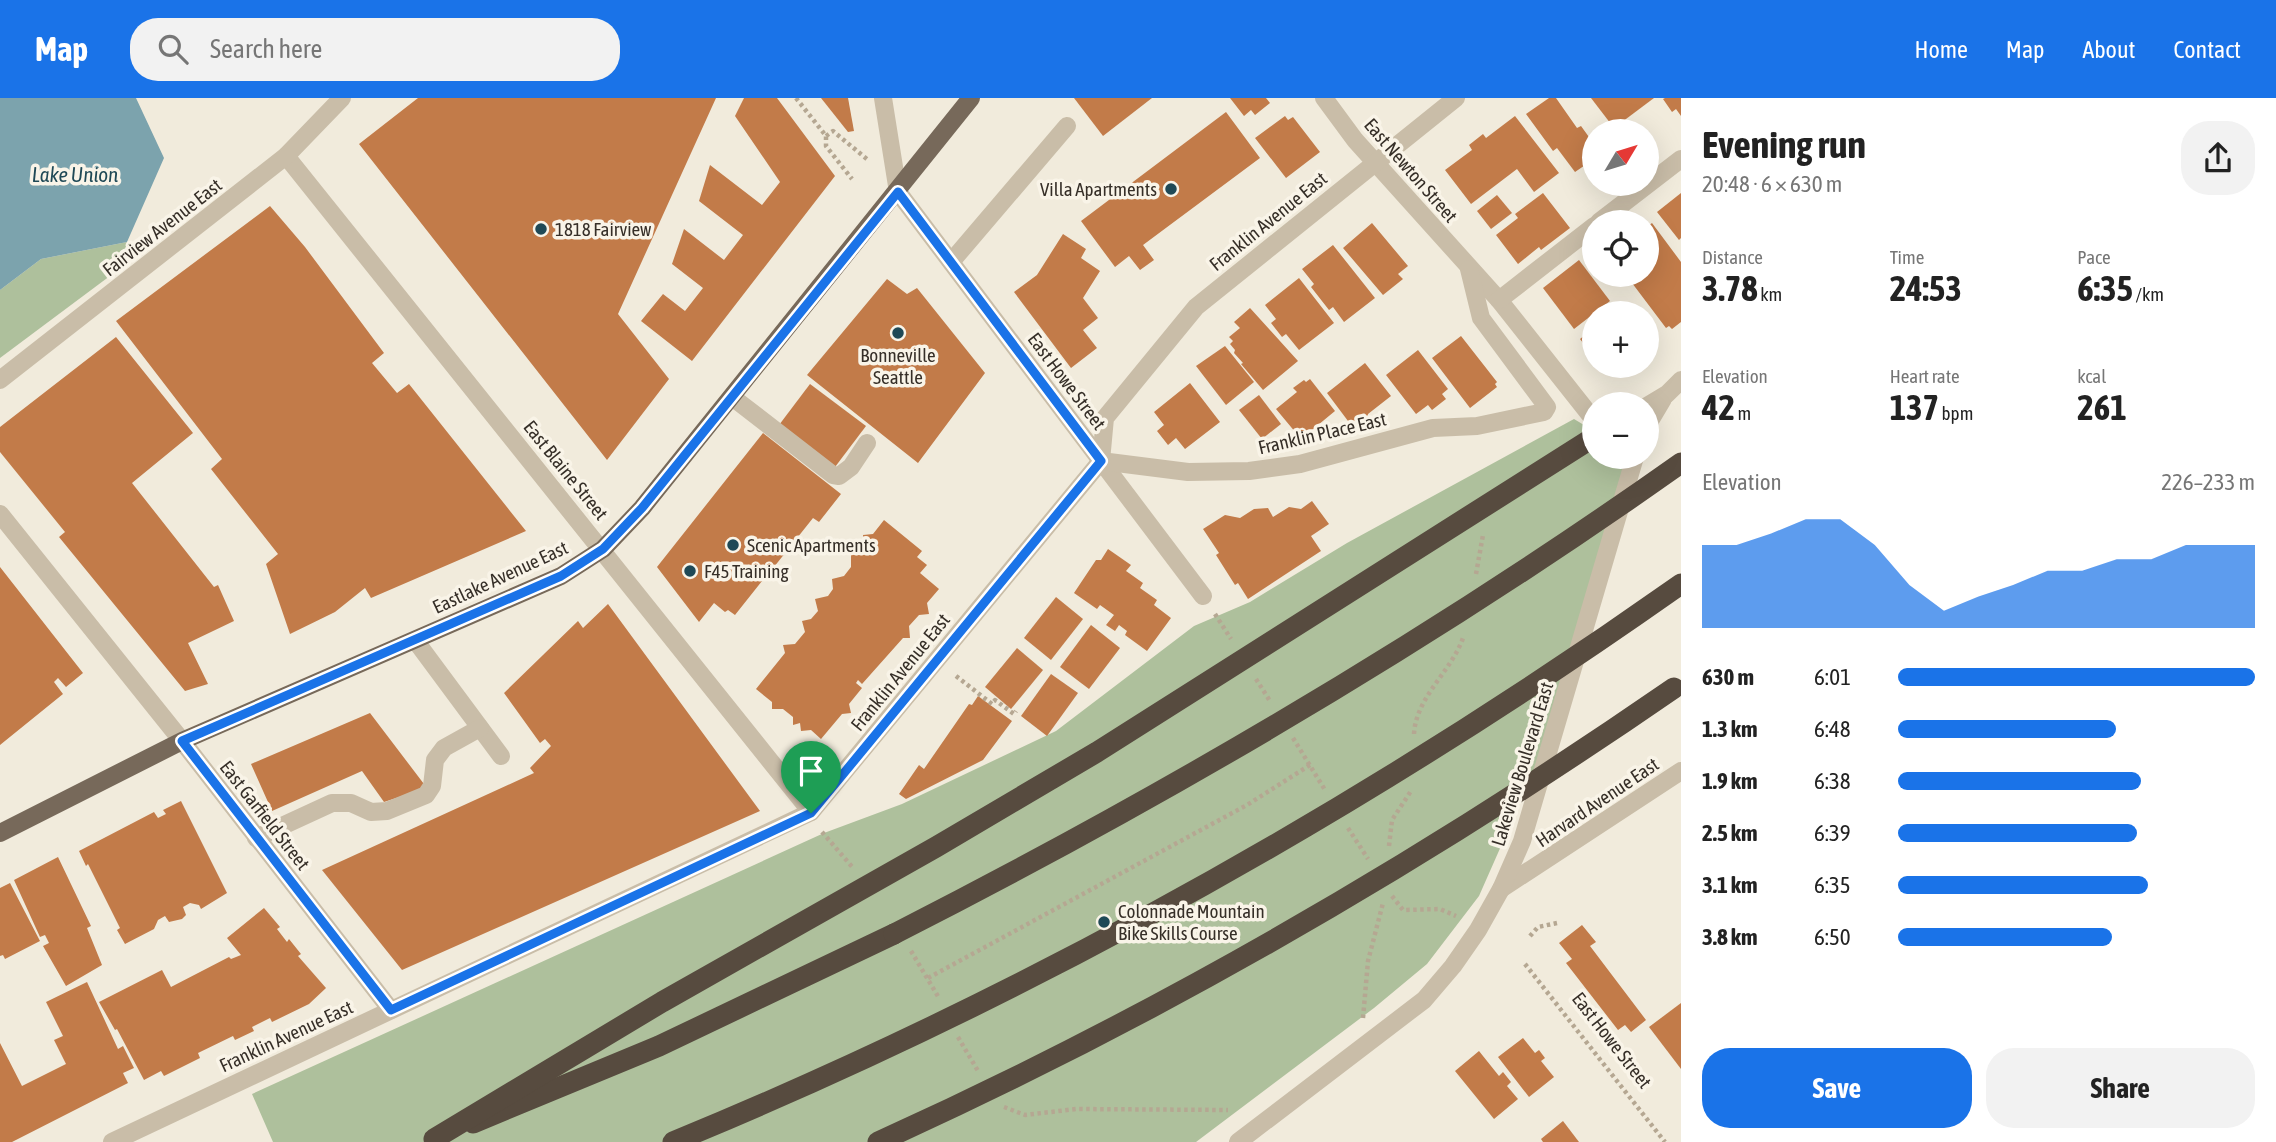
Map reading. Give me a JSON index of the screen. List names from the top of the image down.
{
  "streets": {
    "main road": ["Eastlake Avenue East"],
    "street": [
      "East Newton Street",
      "Franklin Avenue East",
      "Fairview Avenue East",
      "East Howe Street",
      "Franklin Place East",
      "East Blaine Street",
      "Lakeview Boulevard East",
      "Harvard Avenue East",
      "East Garfield Street"
    ]
  },
  "crossings": [
    ["East Newton Street", "Franklin Avenue East"],
    ["East Newton Street", "Franklin Place East"],
    ["Franklin Avenue East", "East Howe Street"],
    ["Franklin Avenue East", "Franklin Place East"],
    ["Franklin Avenue East", "East Blaine Street"],
    ["Franklin Avenue East", "East Garfield Street"],
    ["Fairview Avenue East", "East Blaine Street"],
    ["East Howe Street", "Franklin Place East"],
    ["East Howe Street", "Eastlake Avenue East"],
    ["East Blaine Street", "Eastlake Avenue East"],
    ["Eastlake Avenue East", "East Garfield Street"],
    ["Lakeview Boulevard East", "Harvard Avenue East"]
  ],
  "water": ["Lake Union"],
  "places": [
    "Villa Apartments",
    "1818 Fairview",
    "Bonneville Seattle",
    "Scenic Apartments",
    "F45 Training",
    "Colonnade Mountain Bike Skills Course"
  ],
  "north": "top right",
  "page": {
    "header": "Map",
    "search": "Search here",
    "nav": [
      "Home",
      "Map",
      "About",
      "Contact"
    ],
    "heading": ["Evening run", "20:48 · 6 × 630 m"],
    "map_buttons": ["+", "−"],
    "stats": [
      ["Distance", "3.78 km"],
      ["Time", "24:53"],
      ["Pace", "6:35 /km"],
      ["Elevation", "42 m"],
      ["Heart rate", "137 bpm"],
      ["kcal", "261"]
    ],
    "chart": ["Elevation", "226–233 m"],
    "list": [
      {
        "name": "630 m",
        "note": "6:01"
      },
      {
        "name": "1.3 km",
        "note": "6:48"
      },
      {
        "name": "1.9 km",
        "note": "6:38"
      },
      {
        "name": "2.5 km",
        "note": "6:39"
      },
      {
        "name": "3.1 km",
        "note": "6:35"
      },
      {
        "name": "3.8 km",
        "note": "6:50"
      }
    ],
    "buttons": ["Save", "Share"]
  }
}
